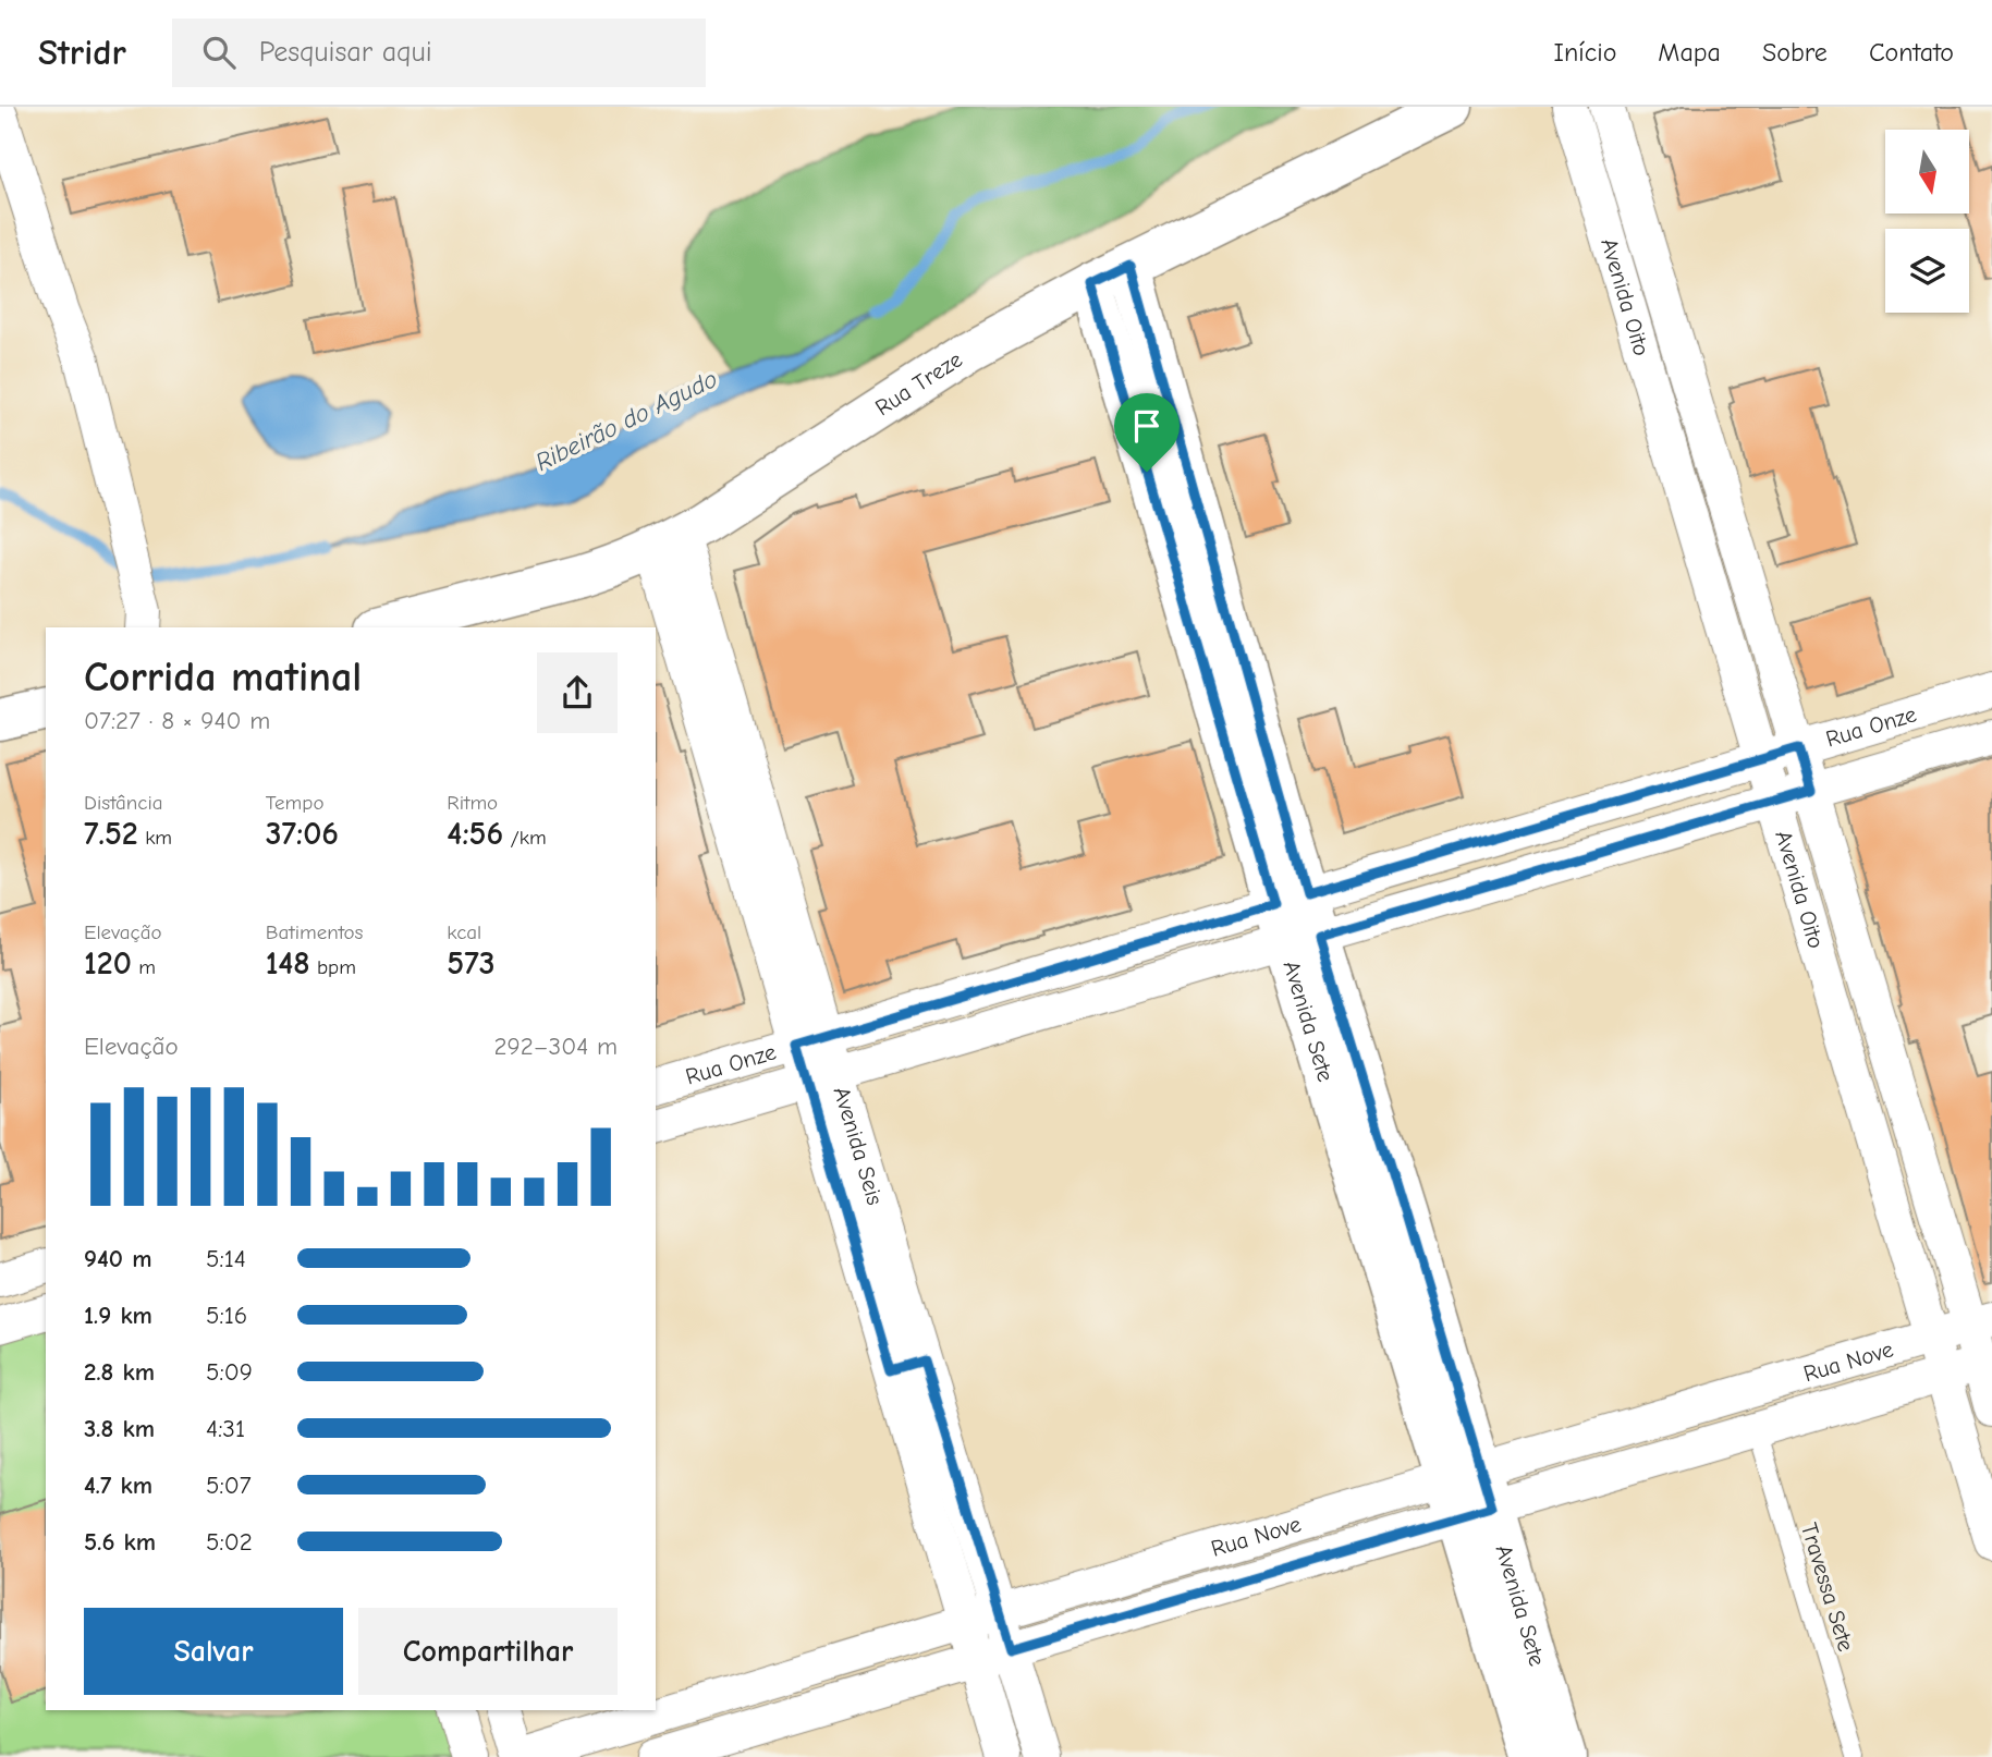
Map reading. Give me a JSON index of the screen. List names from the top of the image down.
{
  "streets": {
    "street": [
      "Avenida Oito",
      "Rua Treze",
      "Rua Onze",
      "Avenida Sete",
      "Avenida Seis",
      "Rua Nove"
    ],
    "lane": ["Travessa Sete"]
  },
  "crossings": [
    ["Avenida Oito", "Rua Onze"],
    ["Avenida Oito", "Rua Nove"],
    ["Rua Treze", "Avenida Sete"],
    ["Rua Treze", "Avenida Seis"],
    ["Rua Onze", "Avenida Sete"],
    ["Rua Onze", "Avenida Seis"],
    ["Avenida Sete", "Rua Nove"],
    ["Avenida Seis", "Rua Nove"],
    ["Rua Nove", "Travessa Sete"]
  ],
  "water": ["Ribeirão do Agudo"],
  "north": "bottom",
  "page": {
    "header": "Stridr",
    "search": "Pesquisar aqui",
    "nav": [
      "Início",
      "Mapa",
      "Sobre",
      "Contato"
    ],
    "heading": ["Corrida matinal", "07:27 · 8 × 940 m"],
    "stats": [
      ["Distância", "7.52 km"],
      ["Tempo", "37:06"],
      ["Ritmo", "4:56 /km"],
      ["Elevação", "120 m"],
      ["Batimentos", "148 bpm"],
      ["kcal", "573"]
    ],
    "chart": ["Elevação", "292–304 m"],
    "list": [
      {
        "name": "940 m",
        "note": "5:14"
      },
      {
        "name": "1.9 km",
        "note": "5:16"
      },
      {
        "name": "2.8 km",
        "note": "5:09"
      },
      {
        "name": "3.8 km",
        "note": "4:31"
      },
      {
        "name": "4.7 km",
        "note": "5:07"
      },
      {
        "name": "5.6 km",
        "note": "5:02"
      }
    ],
    "buttons": ["Salvar", "Compartilhar"]
  }
}
